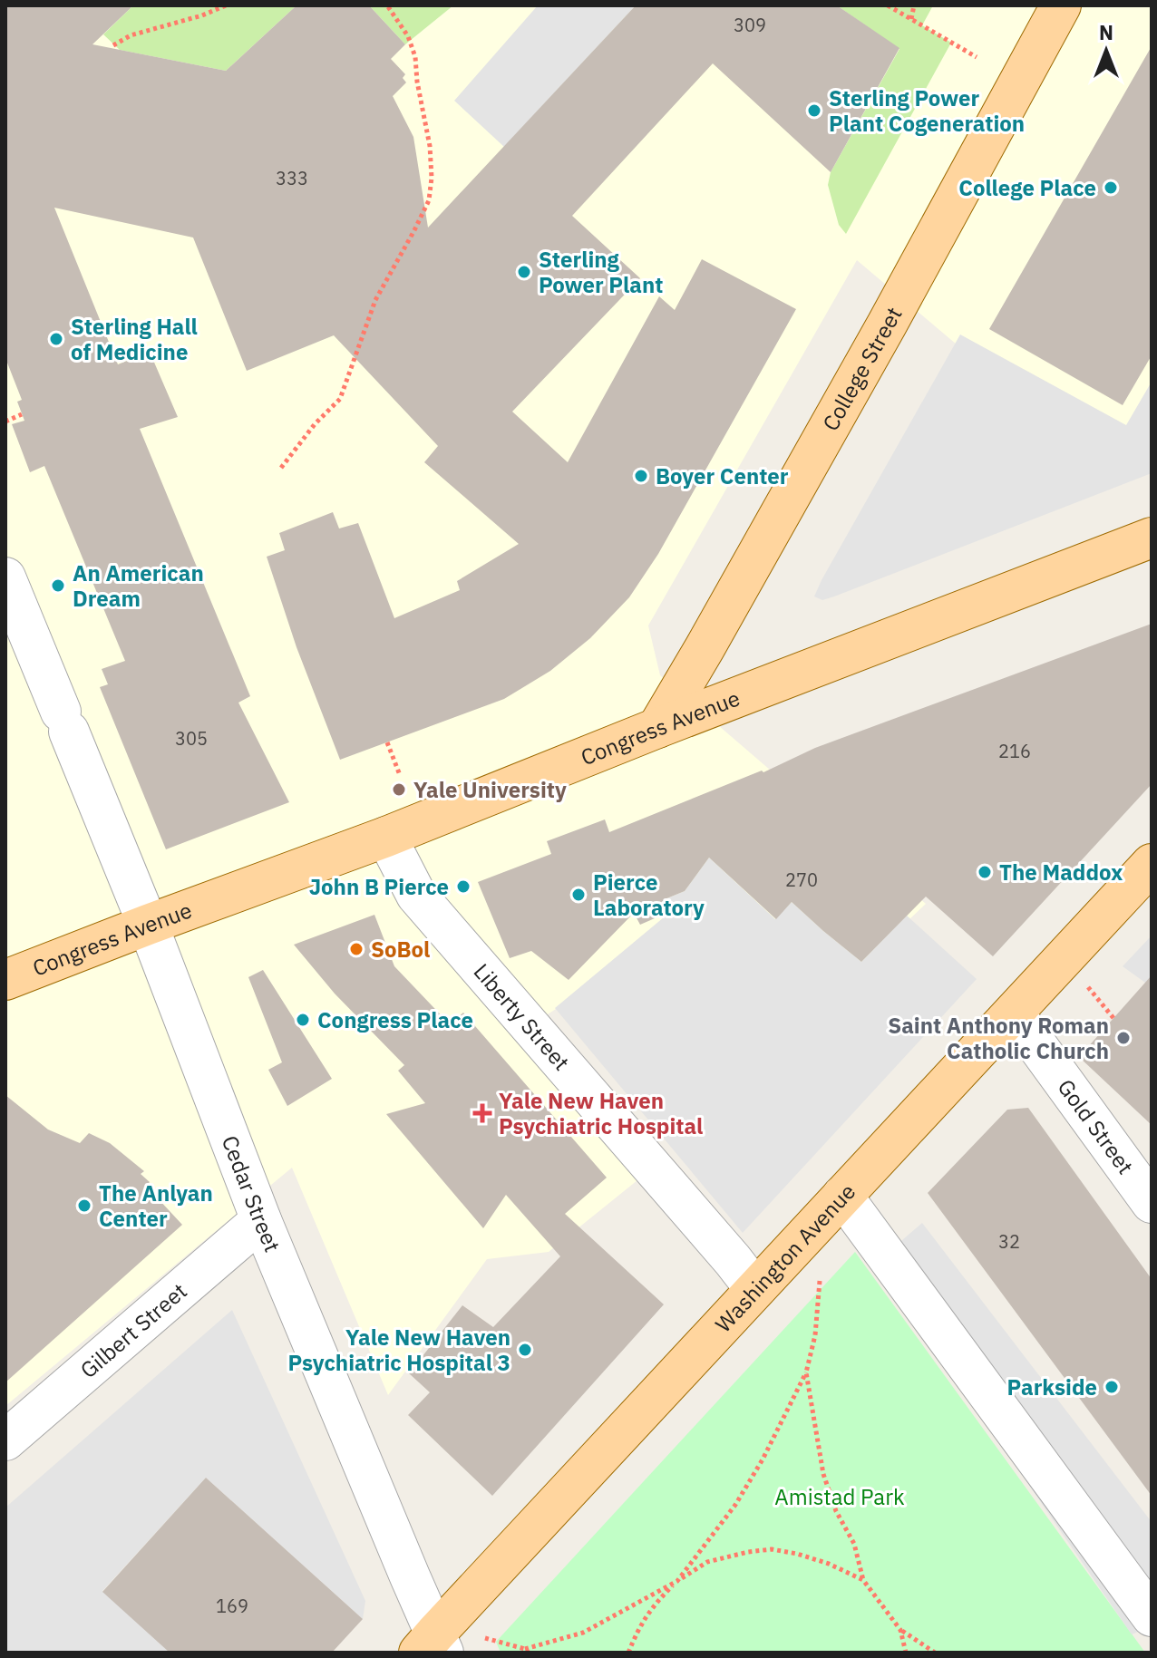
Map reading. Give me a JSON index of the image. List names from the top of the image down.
{
  "streets": {
    "main road": ["College Street", "Congress Avenue", "Washington Avenue"],
    "street": [
      "Liberty Street",
      "Gold Street",
      "Cedar Street",
      "Gilbert Street"
    ]
  },
  "crossings": [
    ["College Street", "Congress Avenue"],
    ["Congress Avenue", "Liberty Street"],
    ["Congress Avenue", "Cedar Street"],
    ["Liberty Street", "Washington Avenue"],
    ["Gold Street", "Washington Avenue"],
    ["Cedar Street", "Washington Avenue"],
    ["Cedar Street", "Gilbert Street"]
  ],
  "parks": ["Amistad Park"],
  "places": {
    "other": [
      "Sterling Power Plant Cogeneration",
      "College Place",
      "Sterling Power Plant",
      "Sterling Hall of Medicine",
      "Boyer Center",
      "An American Dream",
      "Yale University",
      "The Maddox",
      "John B Pierce",
      "Pierce Laboratory",
      "SoBol",
      "Congress Place",
      "Saint Anthony Roman Catholic Church",
      "The Anlyan Center",
      "Yale New Haven Psychiatric Hospital 3",
      "Parkside"
    ],
    "health": ["Yale New Haven Psychiatric Hospital"]
  },
  "house_numbers": [
    "309",
    "333",
    "305",
    "216",
    "270",
    "32",
    "169"
  ],
  "north": "top"
}
